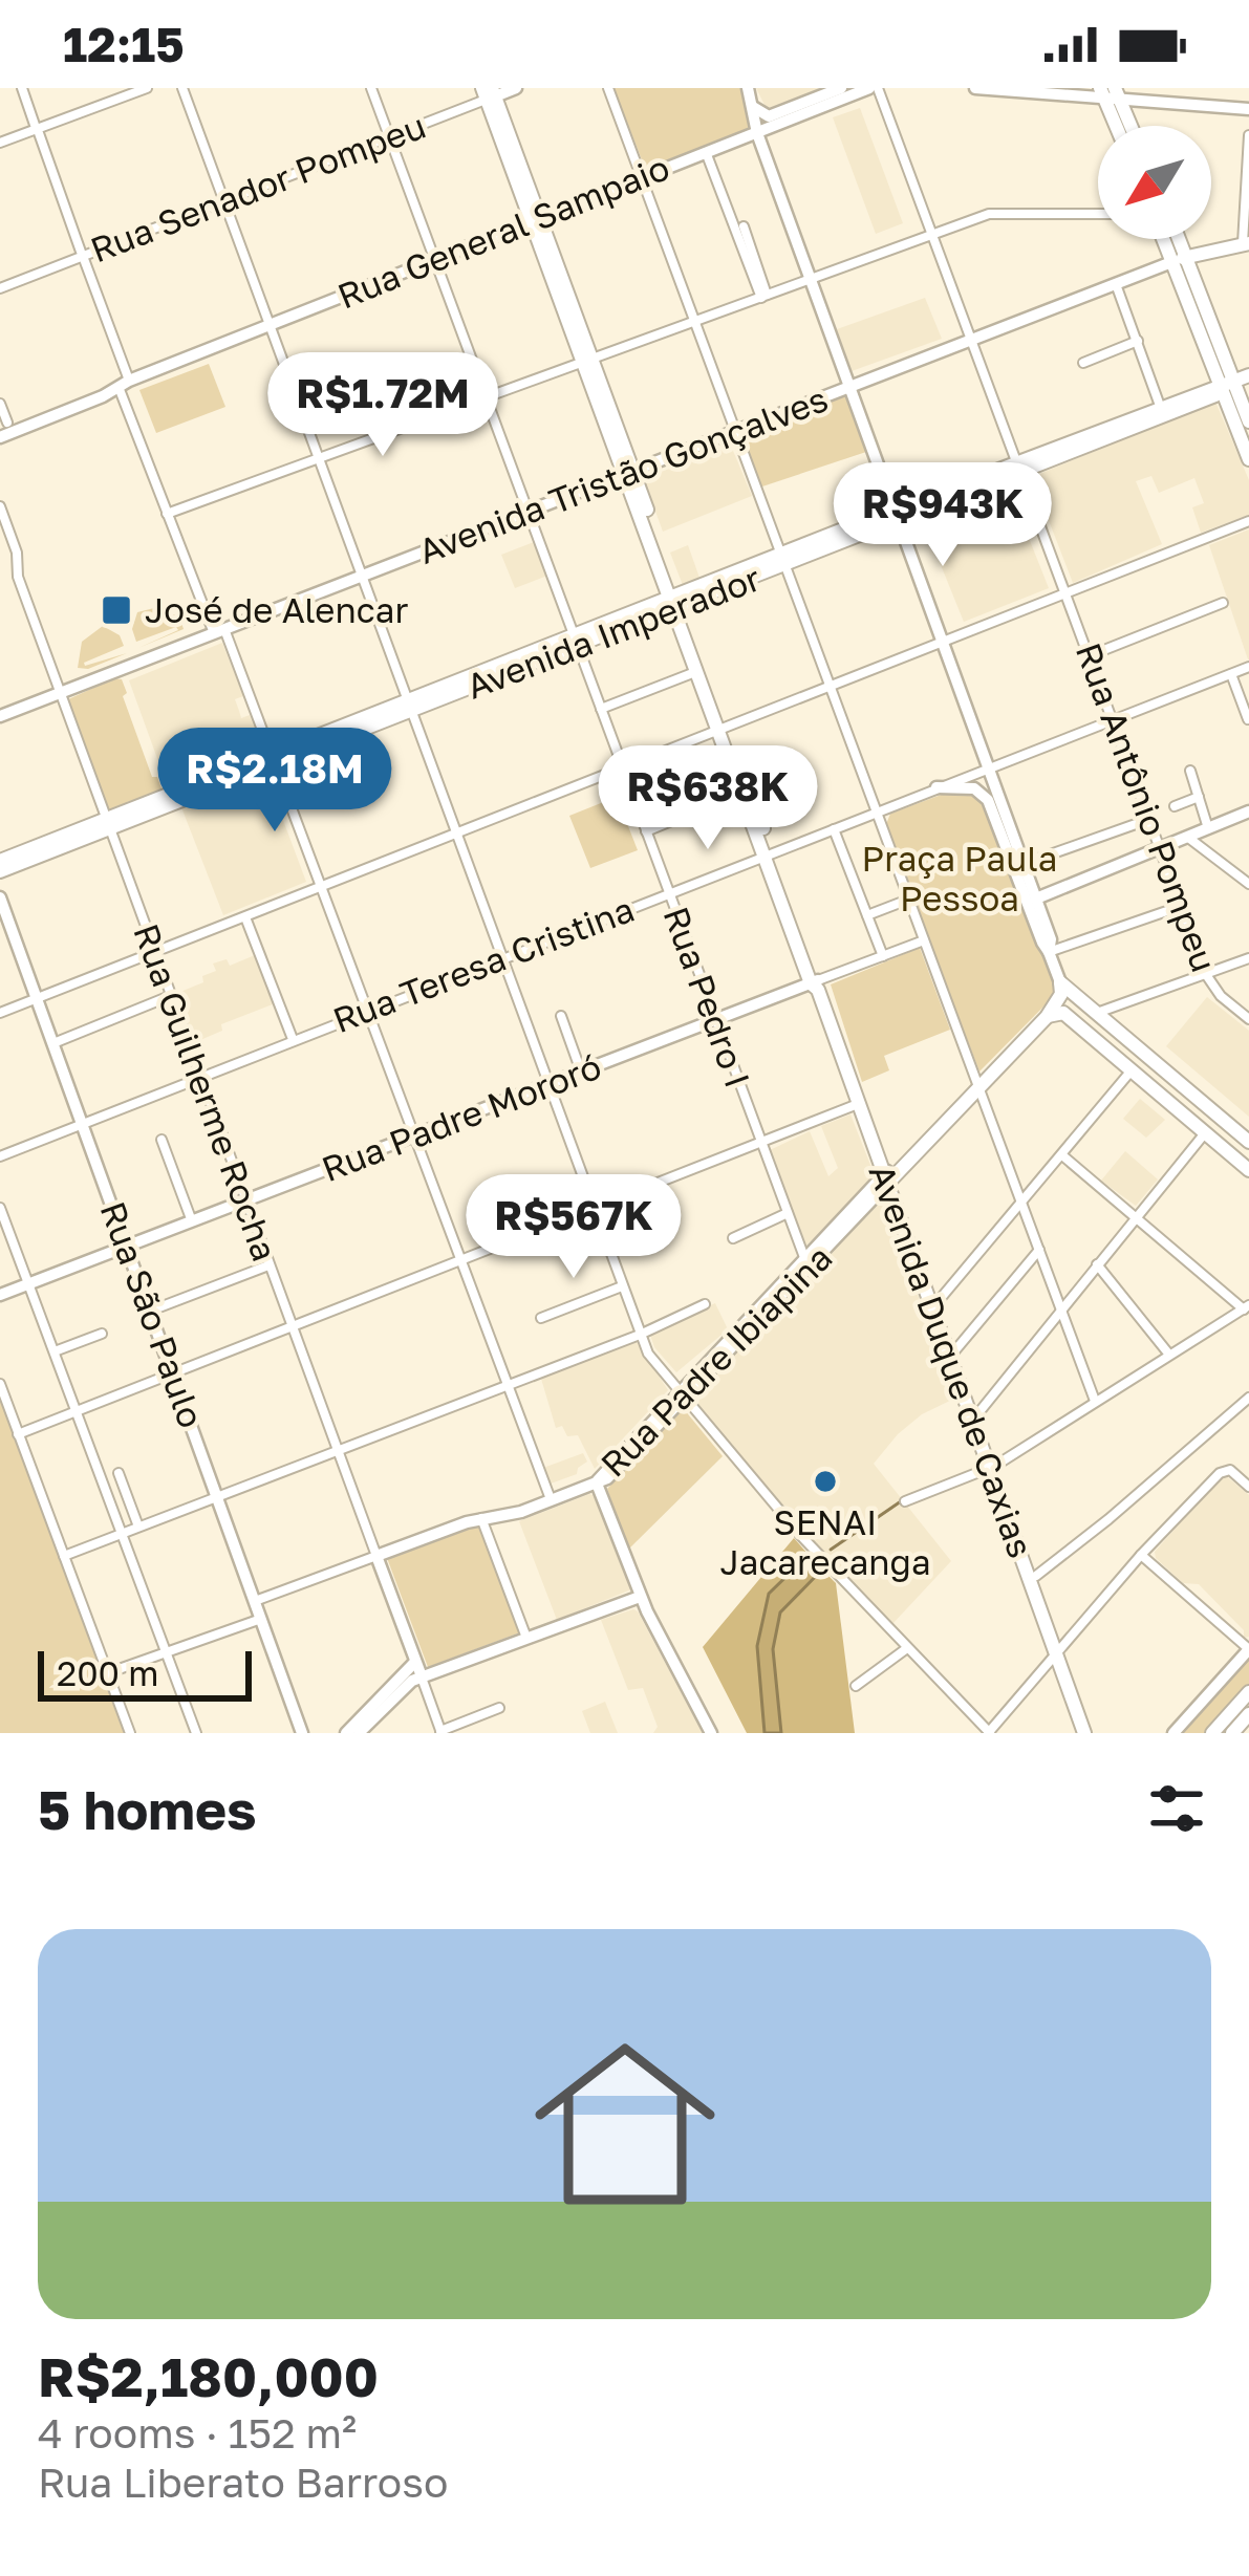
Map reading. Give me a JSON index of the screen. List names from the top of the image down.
{
  "streets": {
    "main road": [
      "Avenida Tristão Gonçalves",
      "Avenida Imperador",
      "Rua Padre Ibiapina",
      "Avenida Duque de Caxias"
    ],
    "street": [
      "Rua Senador Pompeu",
      "Rua General Sampaio",
      "Rua Antônio Pompeu",
      "Rua Teresa Cristina",
      "Rua Pedro I",
      "Rua Guilherme Rocha",
      "Rua Padre Mororó",
      "Rua São Paulo"
    ]
  },
  "crossings": [
    ["Rua Senador Pompeu", "Rua Pedro I"],
    ["Rua Senador Pompeu", "Avenida Duque de Caxias"],
    ["Rua General Sampaio", "Rua Antônio Pompeu"],
    ["Rua General Sampaio", "Rua Pedro I"],
    ["Rua General Sampaio", "Avenida Duque de Caxias"],
    ["Avenida Tristão Gonçalves", "Rua Antônio Pompeu"],
    ["Avenida Tristão Gonçalves", "Rua Pedro I"],
    ["Avenida Tristão Gonçalves", "Rua Guilherme Rocha"],
    ["Avenida Tristão Gonçalves", "Avenida Duque de Caxias"],
    ["Avenida Imperador", "Rua Antônio Pompeu"],
    ["Avenida Imperador", "Rua Pedro I"],
    ["Avenida Imperador", "Rua Guilherme Rocha"],
    ["Avenida Imperador", "Avenida Duque de Caxias"],
    ["Rua Antônio Pompeu", "Rua Teresa Cristina"],
    ["Rua Teresa Cristina", "Rua Pedro I"],
    ["Rua Teresa Cristina", "Rua Guilherme Rocha"],
    ["Rua Teresa Cristina", "Rua São Paulo"],
    ["Rua Teresa Cristina", "Avenida Duque de Caxias"],
    ["Rua Pedro I", "Rua Padre Mororó"],
    ["Rua Pedro I", "Rua Padre Ibiapina"],
    ["Rua Guilherme Rocha", "Rua Padre Mororó"],
    ["Rua Padre Mororó", "Rua São Paulo"],
    ["Rua Padre Mororó", "Avenida Duque de Caxias"],
    ["Rua Padre Ibiapina", "Avenida Duque de Caxias"]
  ],
  "parks": ["Praça Paula Pessoa"],
  "places": {
    "transit": ["José de Alencar"],
    "other": ["SENAI Jacarecanga"]
  },
  "scale_bar": "200 m",
  "north": "bottom left",
  "page": {
    "status": "12:15",
    "price": [
      "R$1.72M",
      "R$943K",
      "R$2.18M",
      "R$638K",
      "R$567K"
    ],
    "scale": "200 m",
    "heading": "5 homes",
    "list": [
      {
        "name": "R$2,180,000",
        "note": "4 rooms · 152 m² · Rua Liberato Barroso"
      }
    ]
  }
}
